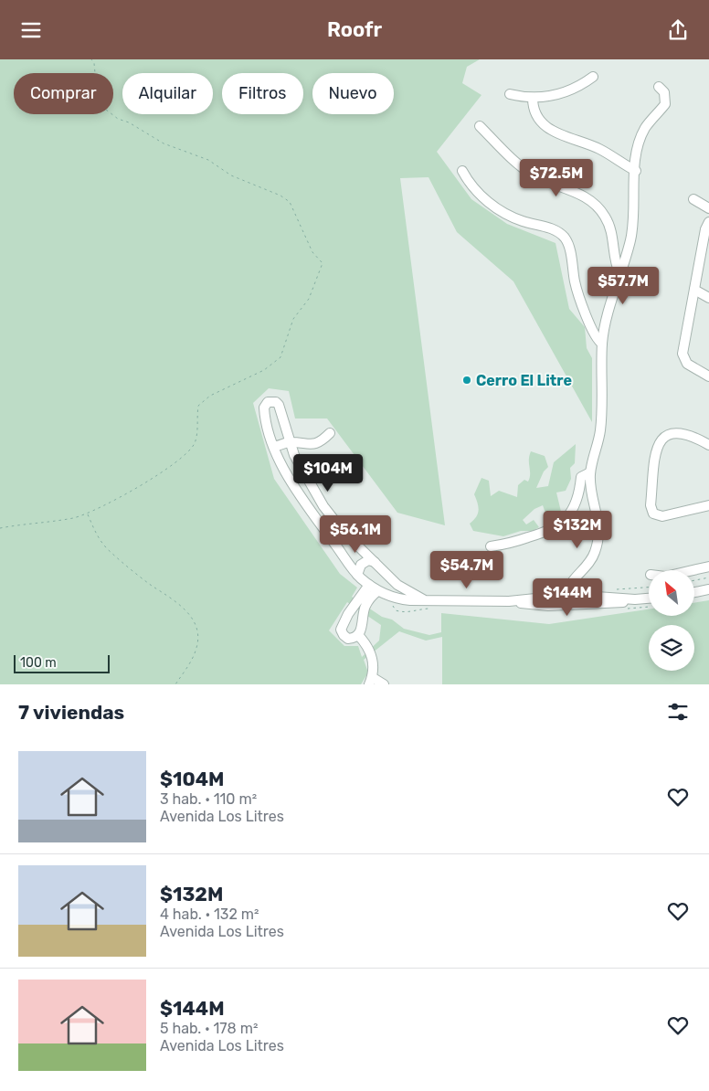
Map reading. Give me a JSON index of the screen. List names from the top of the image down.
{
  "places": ["Cerro El Litre"],
  "scale_bar": "100 m",
  "north": "top left",
  "page": {
    "header": "Roofr",
    "chip": [
      "Comprar",
      "Alquilar",
      "Filtros",
      "Nuevo"
    ],
    "price": [
      "$72.5M",
      "$57.7M",
      "$104M",
      "$132M",
      "$56.1M",
      "$54.7M",
      "$144M"
    ],
    "scale": "100 m",
    "heading": "7 viviendas",
    "list": [
      {
        "name": "$104M",
        "note": "3 hab. · 110 m² · Avenida Los Litres"
      },
      {
        "name": "$132M",
        "note": "4 hab. · 132 m² · Avenida Los Litres"
      },
      {
        "name": "$144M",
        "note": "5 hab. · 178 m² · Avenida Los Litres"
      }
    ]
  }
}
